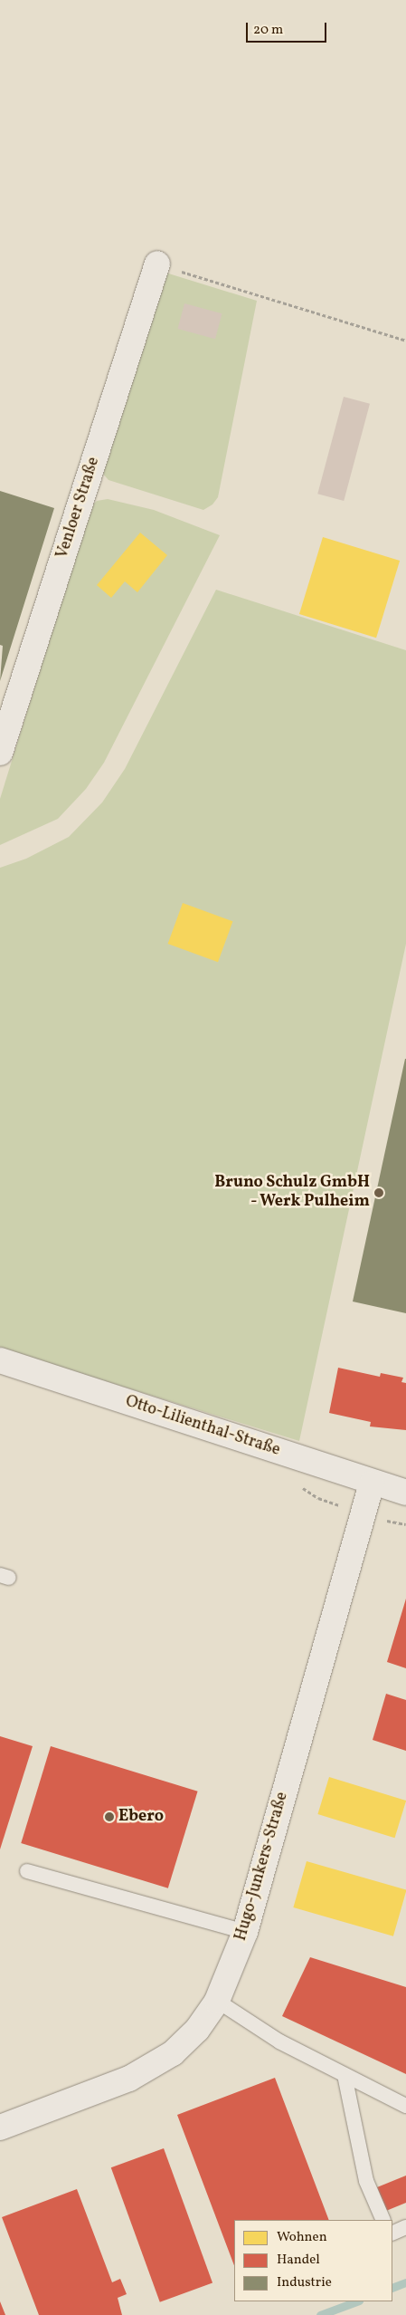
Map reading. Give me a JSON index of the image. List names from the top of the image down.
{
  "streets": {
    "street": ["Venloer Straße", "Otto-Lilienthal-Straße", "Hugo-Junkers-Straße"]
  },
  "crossings": [
    ["Otto-Lilienthal-Straße", "Hugo-Junkers-Straße"]
  ],
  "places": ["Bruno Schulz GmbH - Werk Pulheim", "Ebero"],
  "legend": ["Wohnen", "Handel", "Industrie"],
  "scale_bar": "20 m"
}
